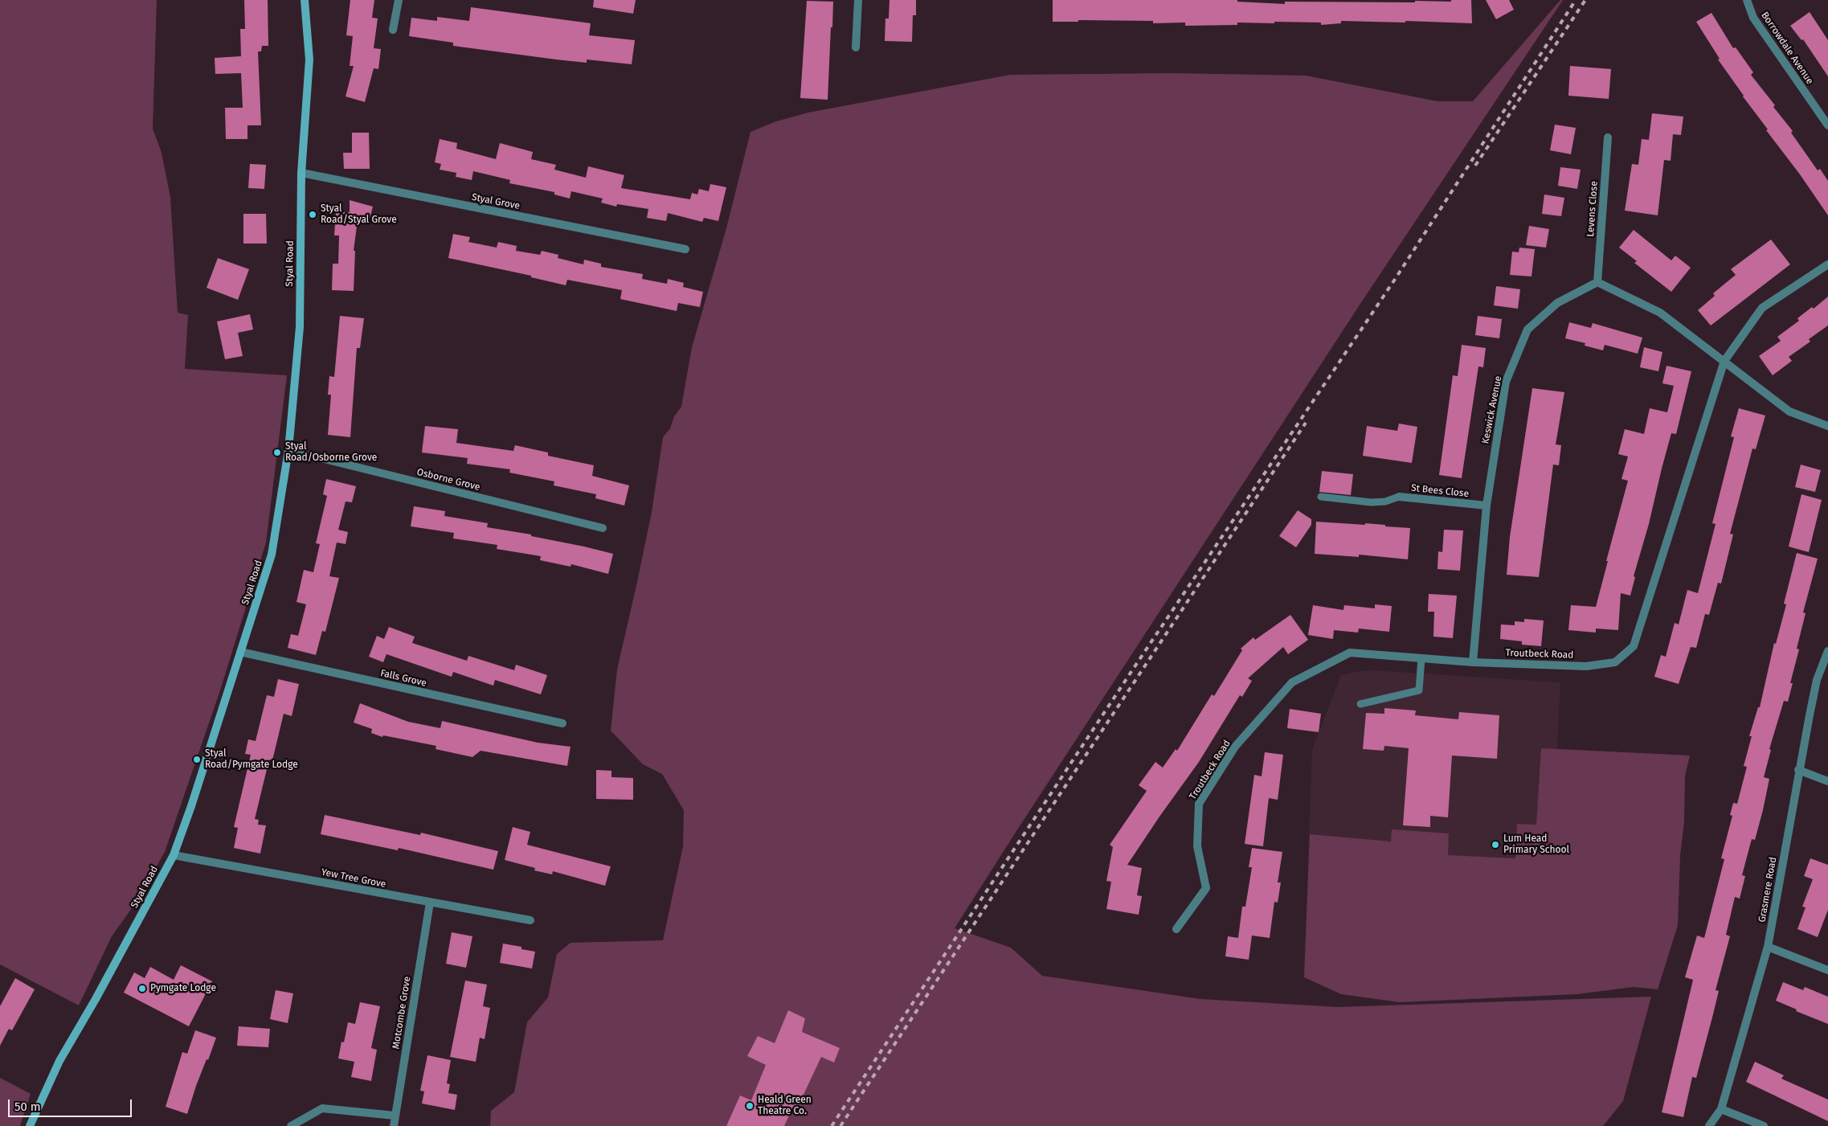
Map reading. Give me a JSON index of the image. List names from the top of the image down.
{
  "streets": {
    "main road": ["Styal Road"],
    "street": [
      "Borrowdale Avenue",
      "Styal Grove",
      "Levens Close",
      "Keswick Avenue",
      "Osborne Grove",
      "St Bees Close",
      "Troutbeck Road",
      "Falls Grove",
      "Yew Tree Grove",
      "Grasmere Road",
      "Motcombe Grove"
    ]
  },
  "crossings": [
    ["Styal Grove", "Styal Road"],
    ["Levens Close", "Keswick Avenue"],
    ["Styal Road", "Osborne Grove"],
    ["Styal Road", "Falls Grove"],
    ["Styal Road", "Yew Tree Grove"],
    ["Keswick Avenue", "St Bees Close"],
    ["Keswick Avenue", "Troutbeck Road"],
    ["Yew Tree Grove", "Motcombe Grove"]
  ],
  "places": [
    "Styal Road/Styal Grove",
    "Styal Road/Osborne Grove",
    "Styal Road/Pymgate Lodge",
    "Lum Head Primary School",
    "Pymgate Lodge",
    "Heald Green Theatre Co."
  ],
  "scale_bar": "50 m"
}
